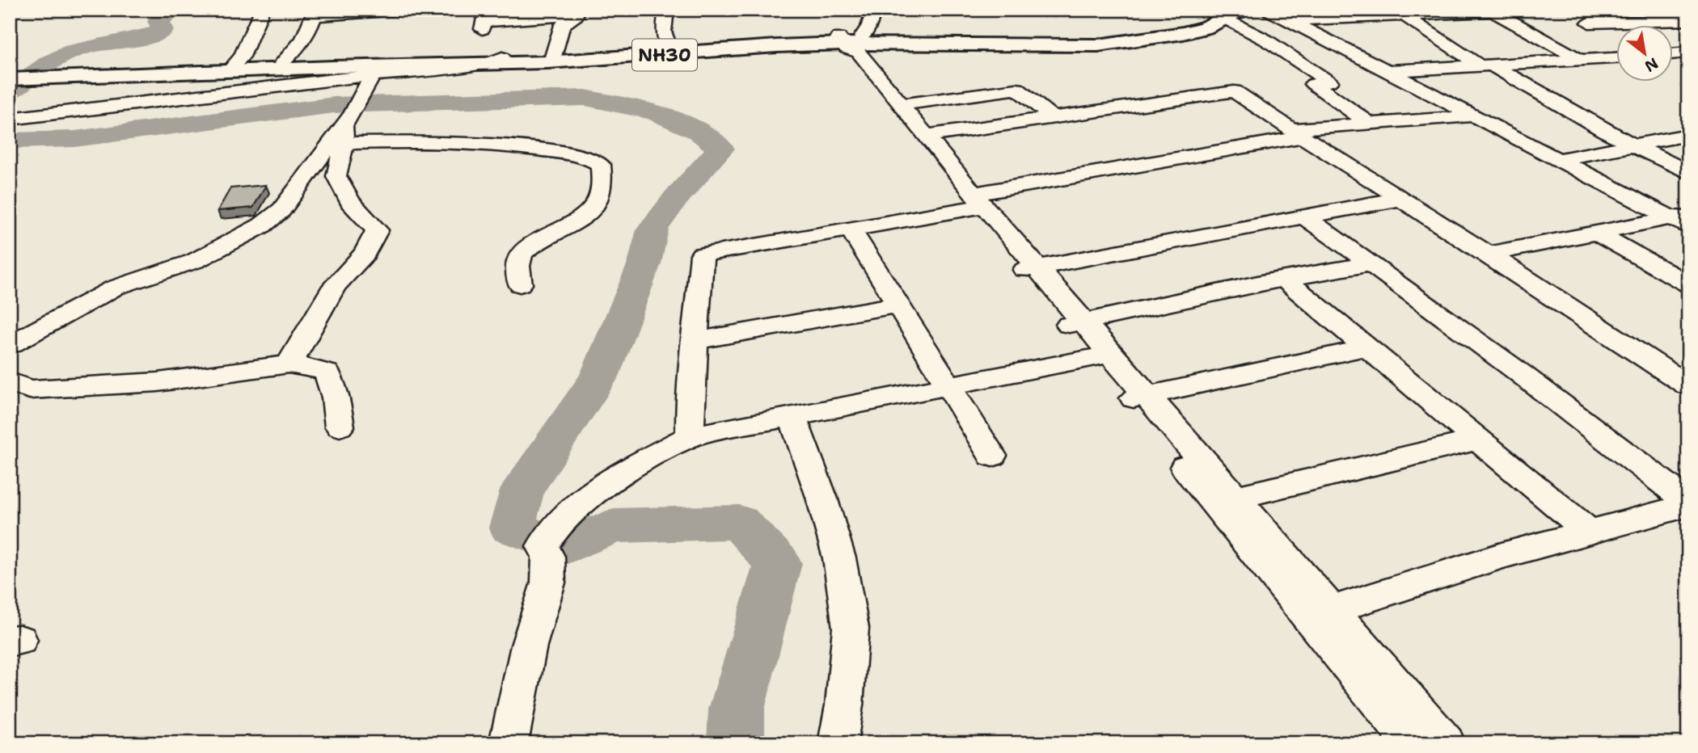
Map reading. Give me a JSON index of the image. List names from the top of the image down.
{
  "streets": {
    "highway": ["NH30"]
  },
  "north": "bottom right"
}
